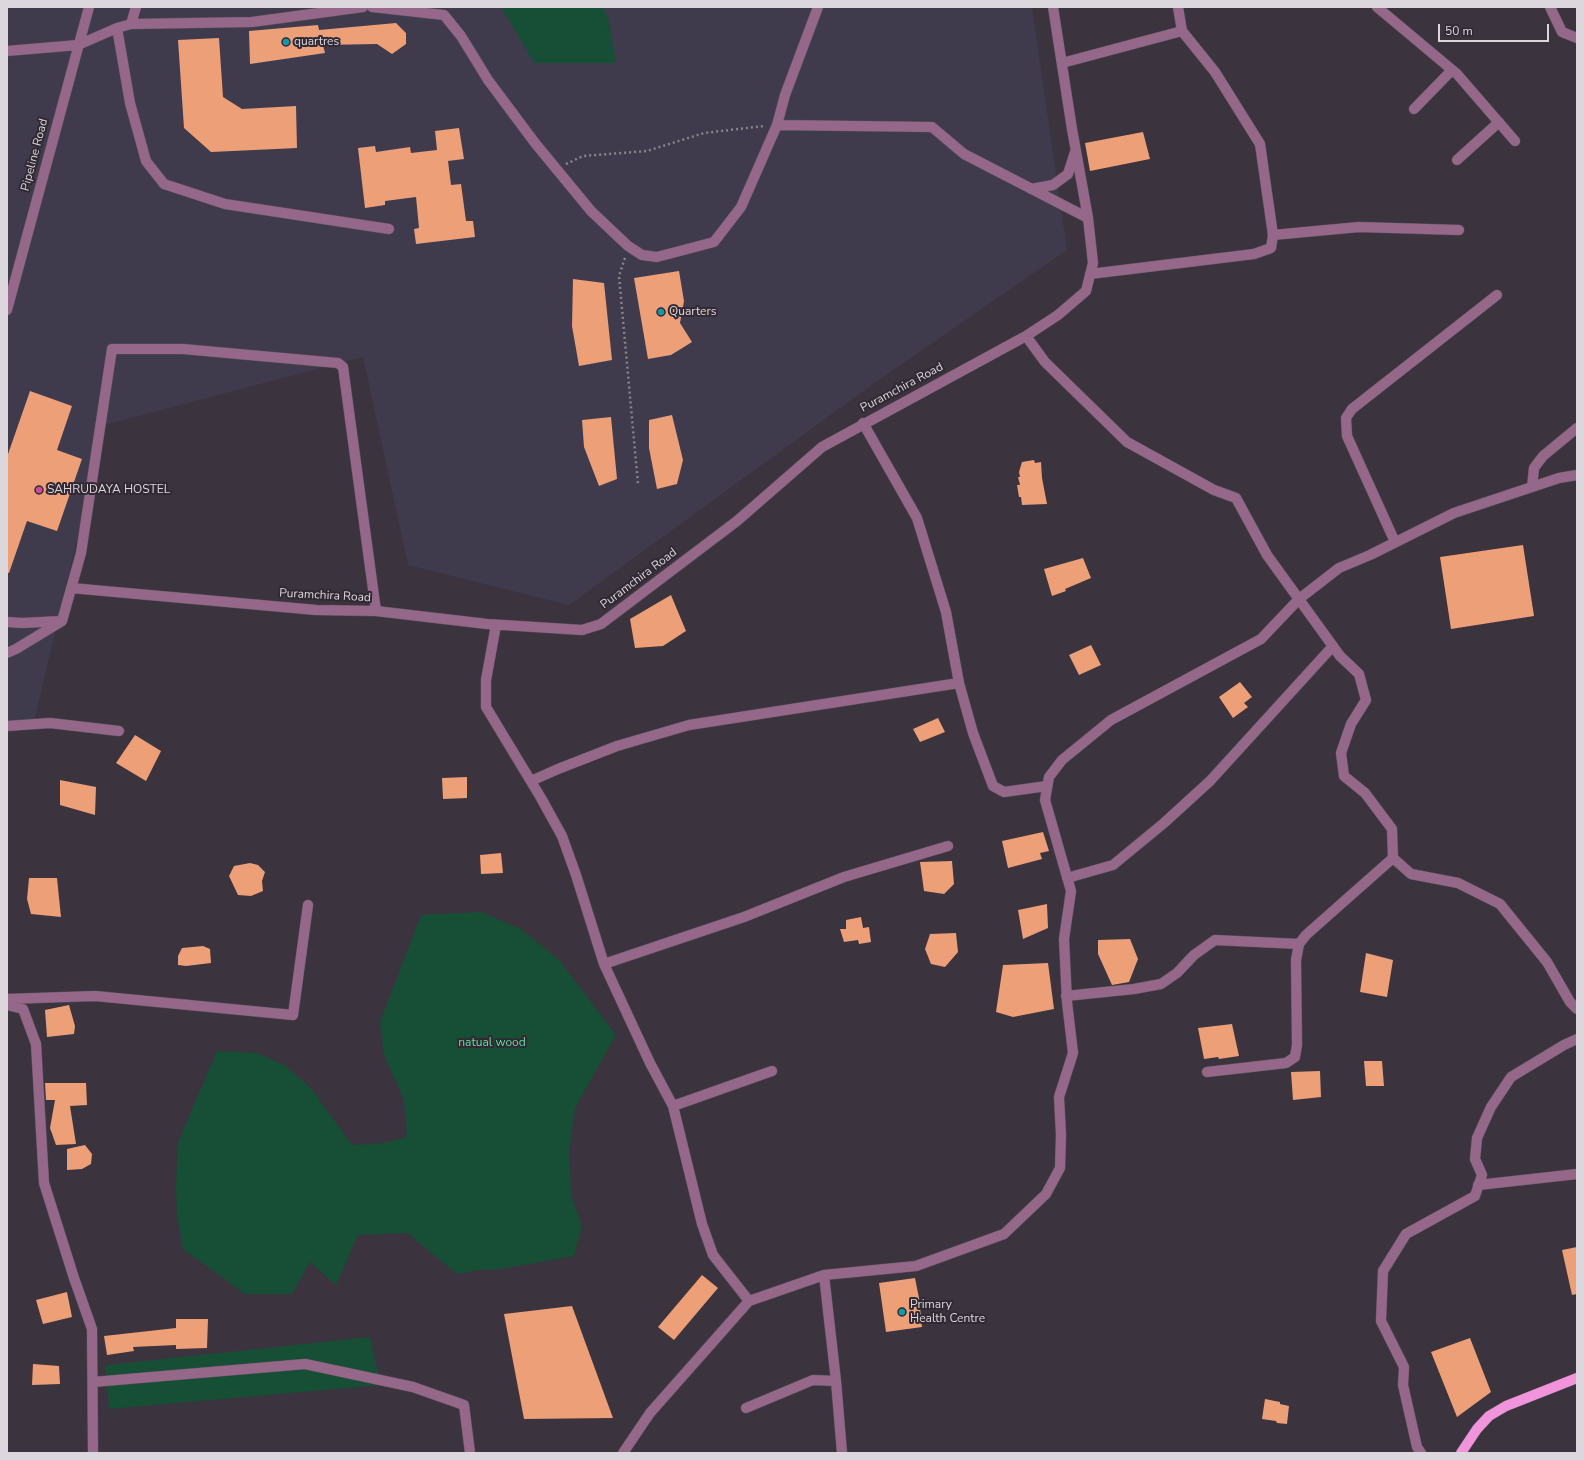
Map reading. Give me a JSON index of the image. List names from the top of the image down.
{
  "streets": {
    "street": ["Pipeline Road", "Puramchira Road"]
  },
  "parks": ["natual wood"],
  "places": [
    "quartres",
    "Quarters",
    "SAHRUDAYA HOSTEL",
    "Primary Health Centre"
  ],
  "scale_bar": "50 m"
}
